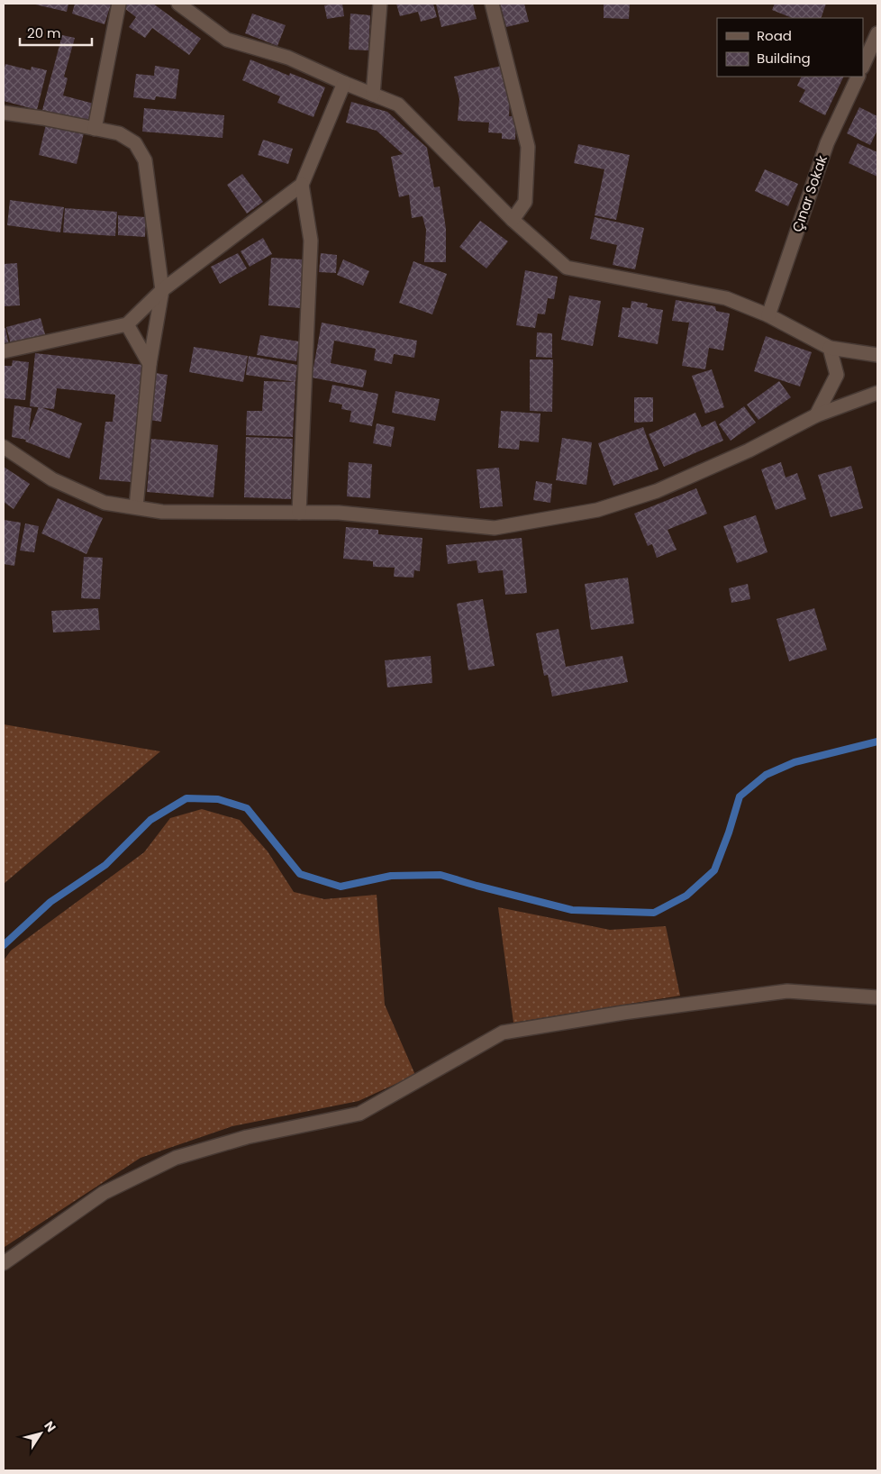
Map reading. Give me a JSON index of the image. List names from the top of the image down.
{
  "streets": {
    "street": ["Çınar Sokak"]
  },
  "legend": ["Road", "Building"],
  "scale_bar": "20 m",
  "north": "top right"
}
